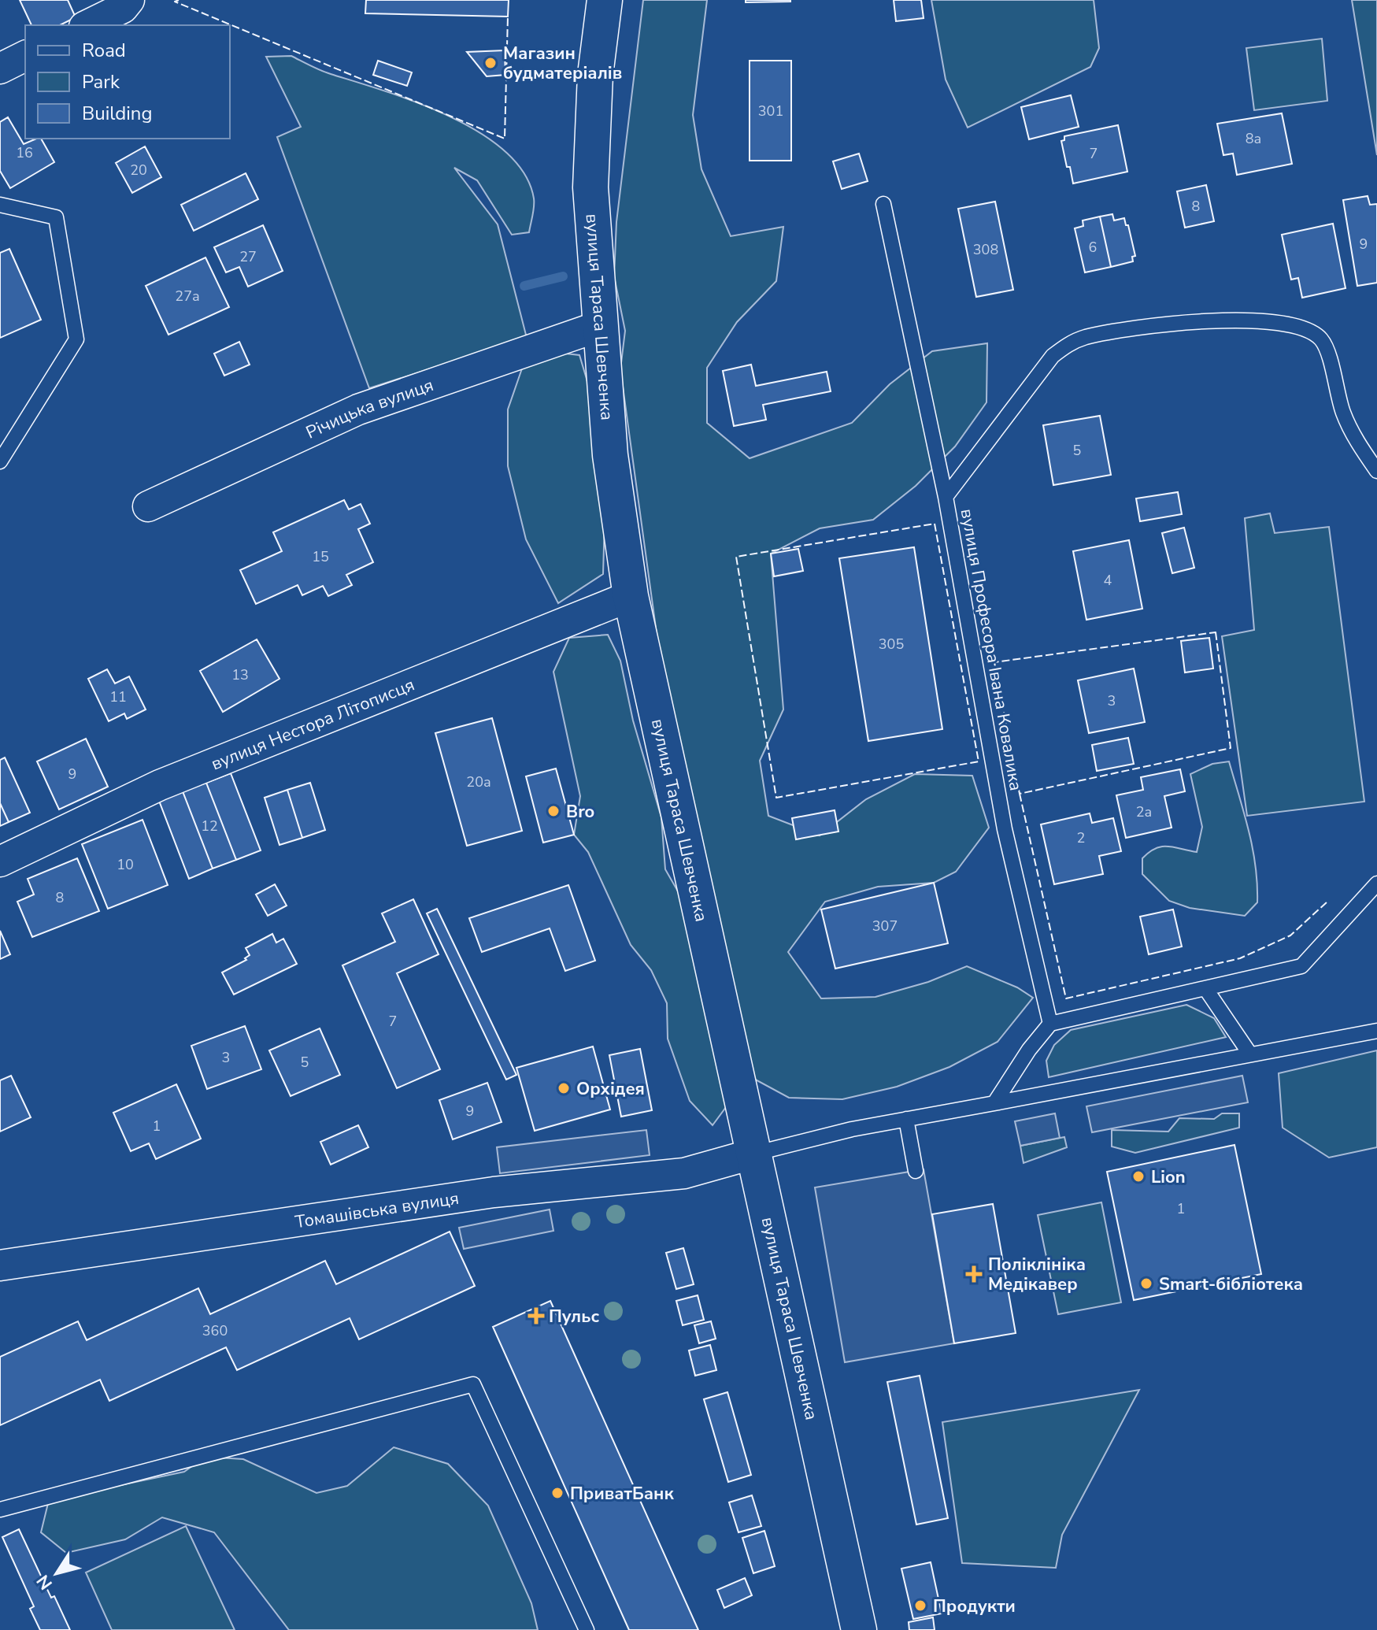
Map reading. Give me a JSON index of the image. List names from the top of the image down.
{
  "streets": {
    "main road": ["вулиця Тараса Шевченка"],
    "street": ["Річицька вулиця", "вулиця Нестора Літописця", "Томашівська вулиця"],
    "lane": ["вулиця Професора Івана Ковалика"]
  },
  "crossings": [
    ["вулиця Тараса Шевченка", "Річицька вулиця"],
    ["вулиця Тараса Шевченка", "вулиця Нестора Літописця"],
    ["вулиця Тараса Шевченка", "Томашівська вулиця"]
  ],
  "places": {
    "other": [
      "Магазин будматеріалів",
      "Bro",
      "Орхідея",
      "Lion",
      "Smart-бібліотека",
      "ПриватБанк",
      "Продукти"
    ],
    "health": ["Поліклініка Медікавер", "Пульс"]
  },
  "house_numbers": [
    "301",
    "8а",
    "16",
    "7",
    "20",
    "8",
    "9",
    "6",
    "308",
    "27",
    "27а",
    "5",
    "15",
    "4",
    "305",
    "13",
    "11",
    "3",
    "9",
    "20а",
    "2а",
    "12",
    "2",
    "10",
    "8",
    "307",
    "7",
    "3",
    "5",
    "9",
    "1",
    "1",
    "360"
  ],
  "legend": ["Road", "Park", "Building"],
  "north": "bottom left"
}
